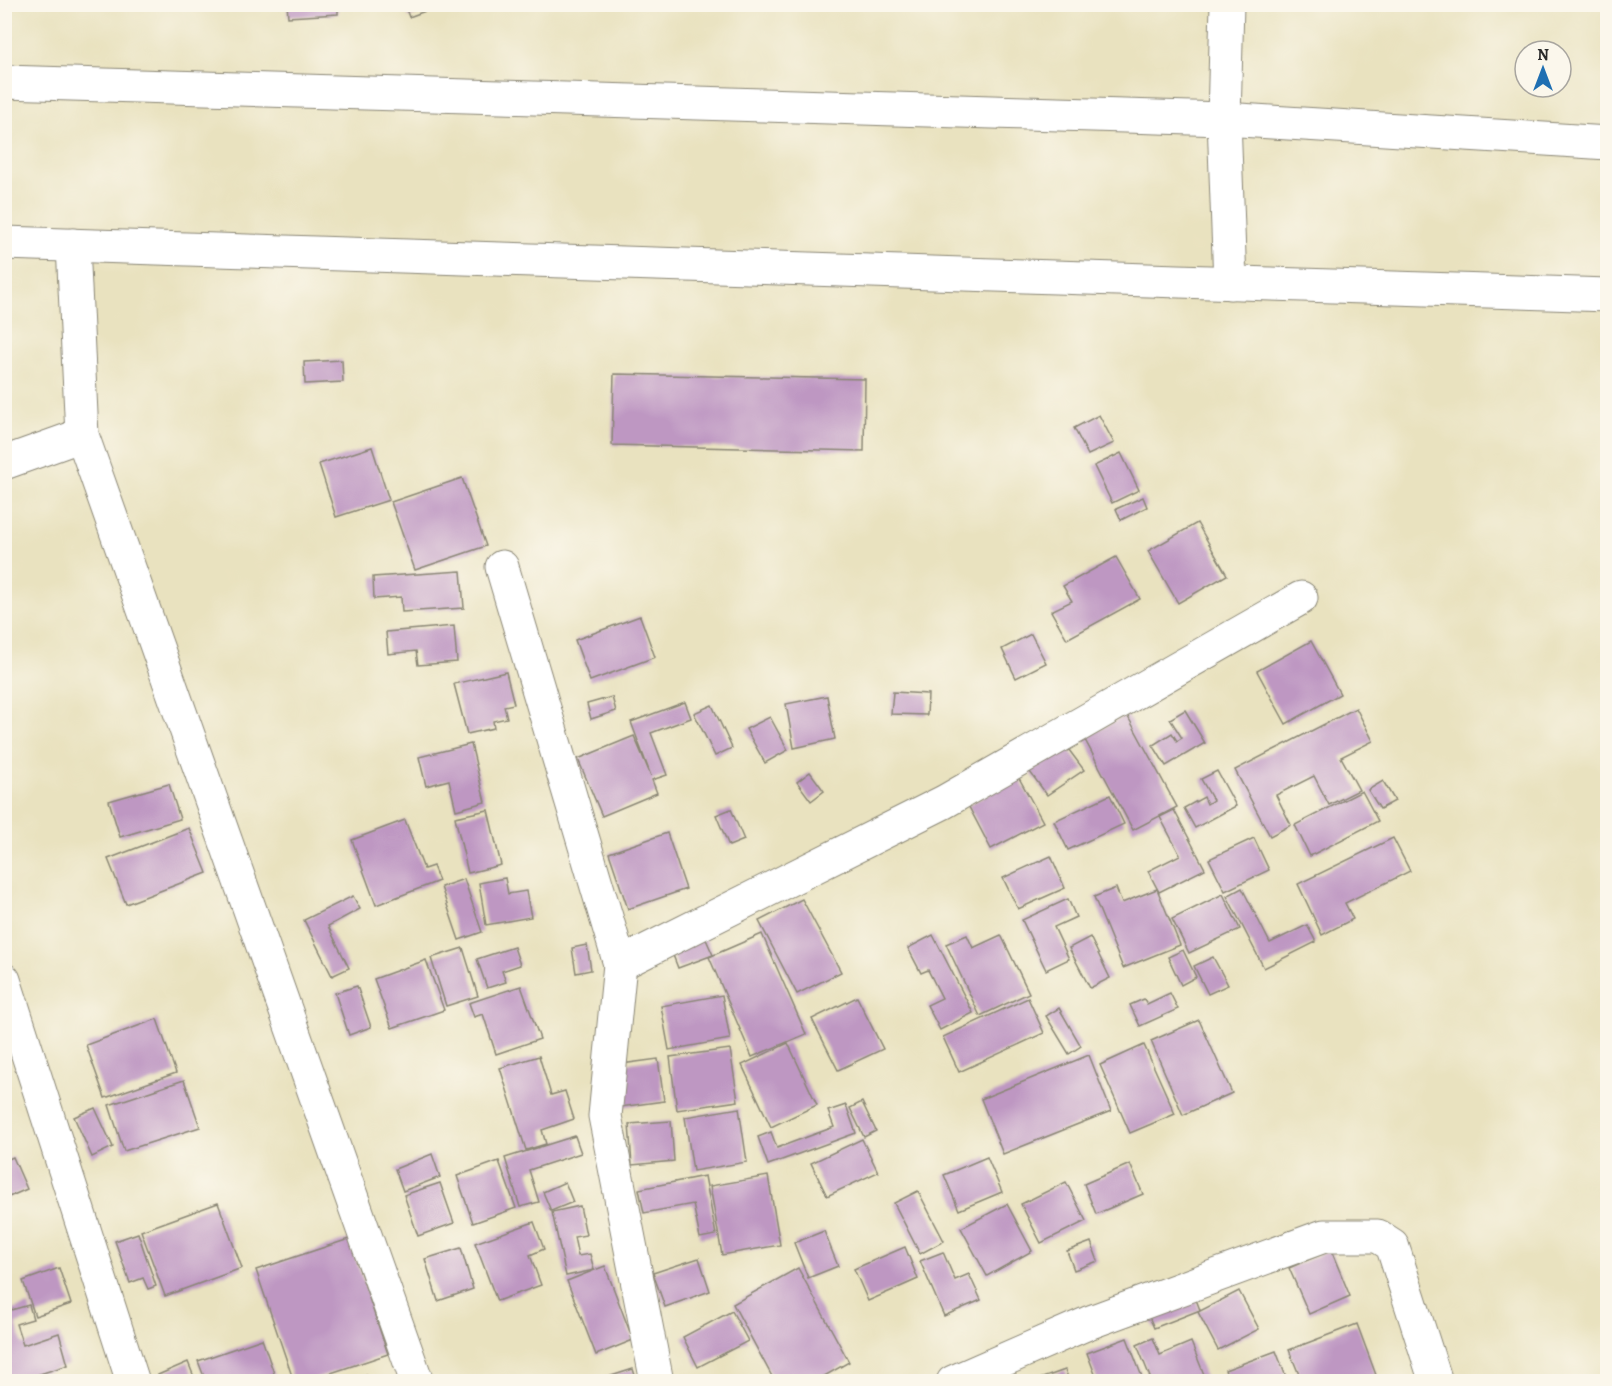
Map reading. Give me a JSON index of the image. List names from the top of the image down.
{
  "north": "top"
}
